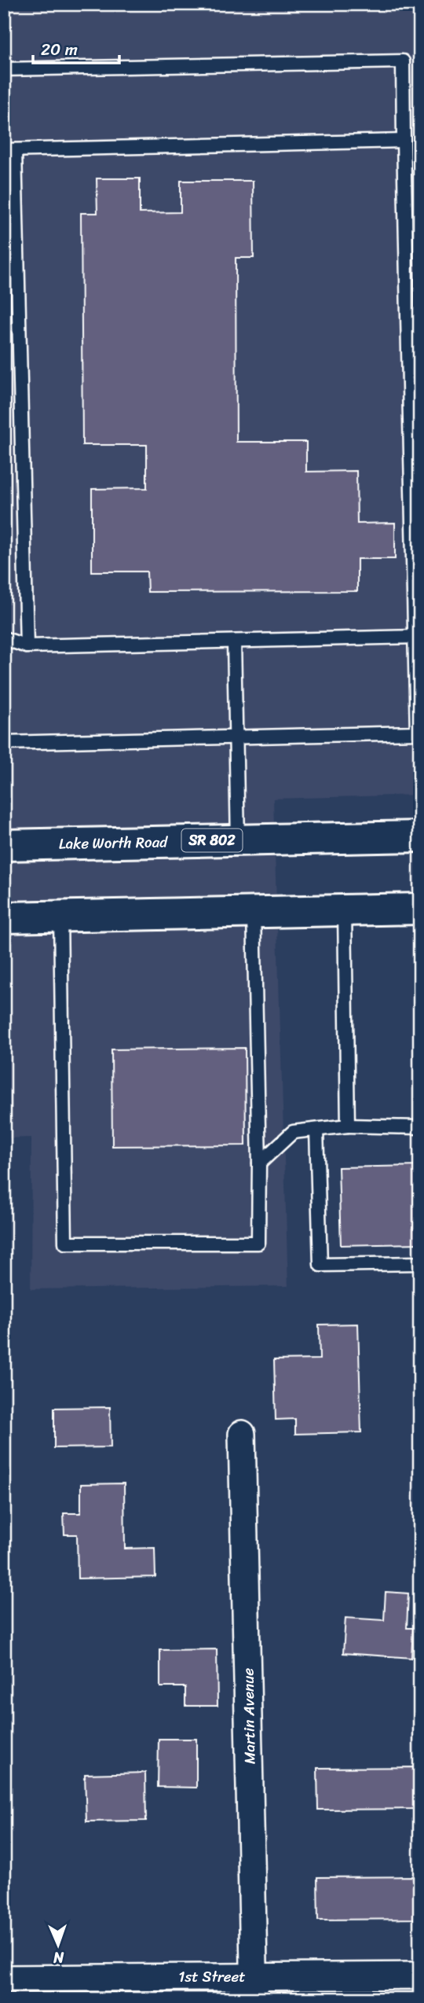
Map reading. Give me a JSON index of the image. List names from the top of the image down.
{
  "streets": {
    "main road": ["SR 802", "Lake Worth Road"],
    "street": ["Martin Avenue", "1st Street"]
  },
  "crossings": [
    ["Martin Avenue", "1st Street"]
  ],
  "scale_bar": "20 m",
  "north": "bottom"
}
